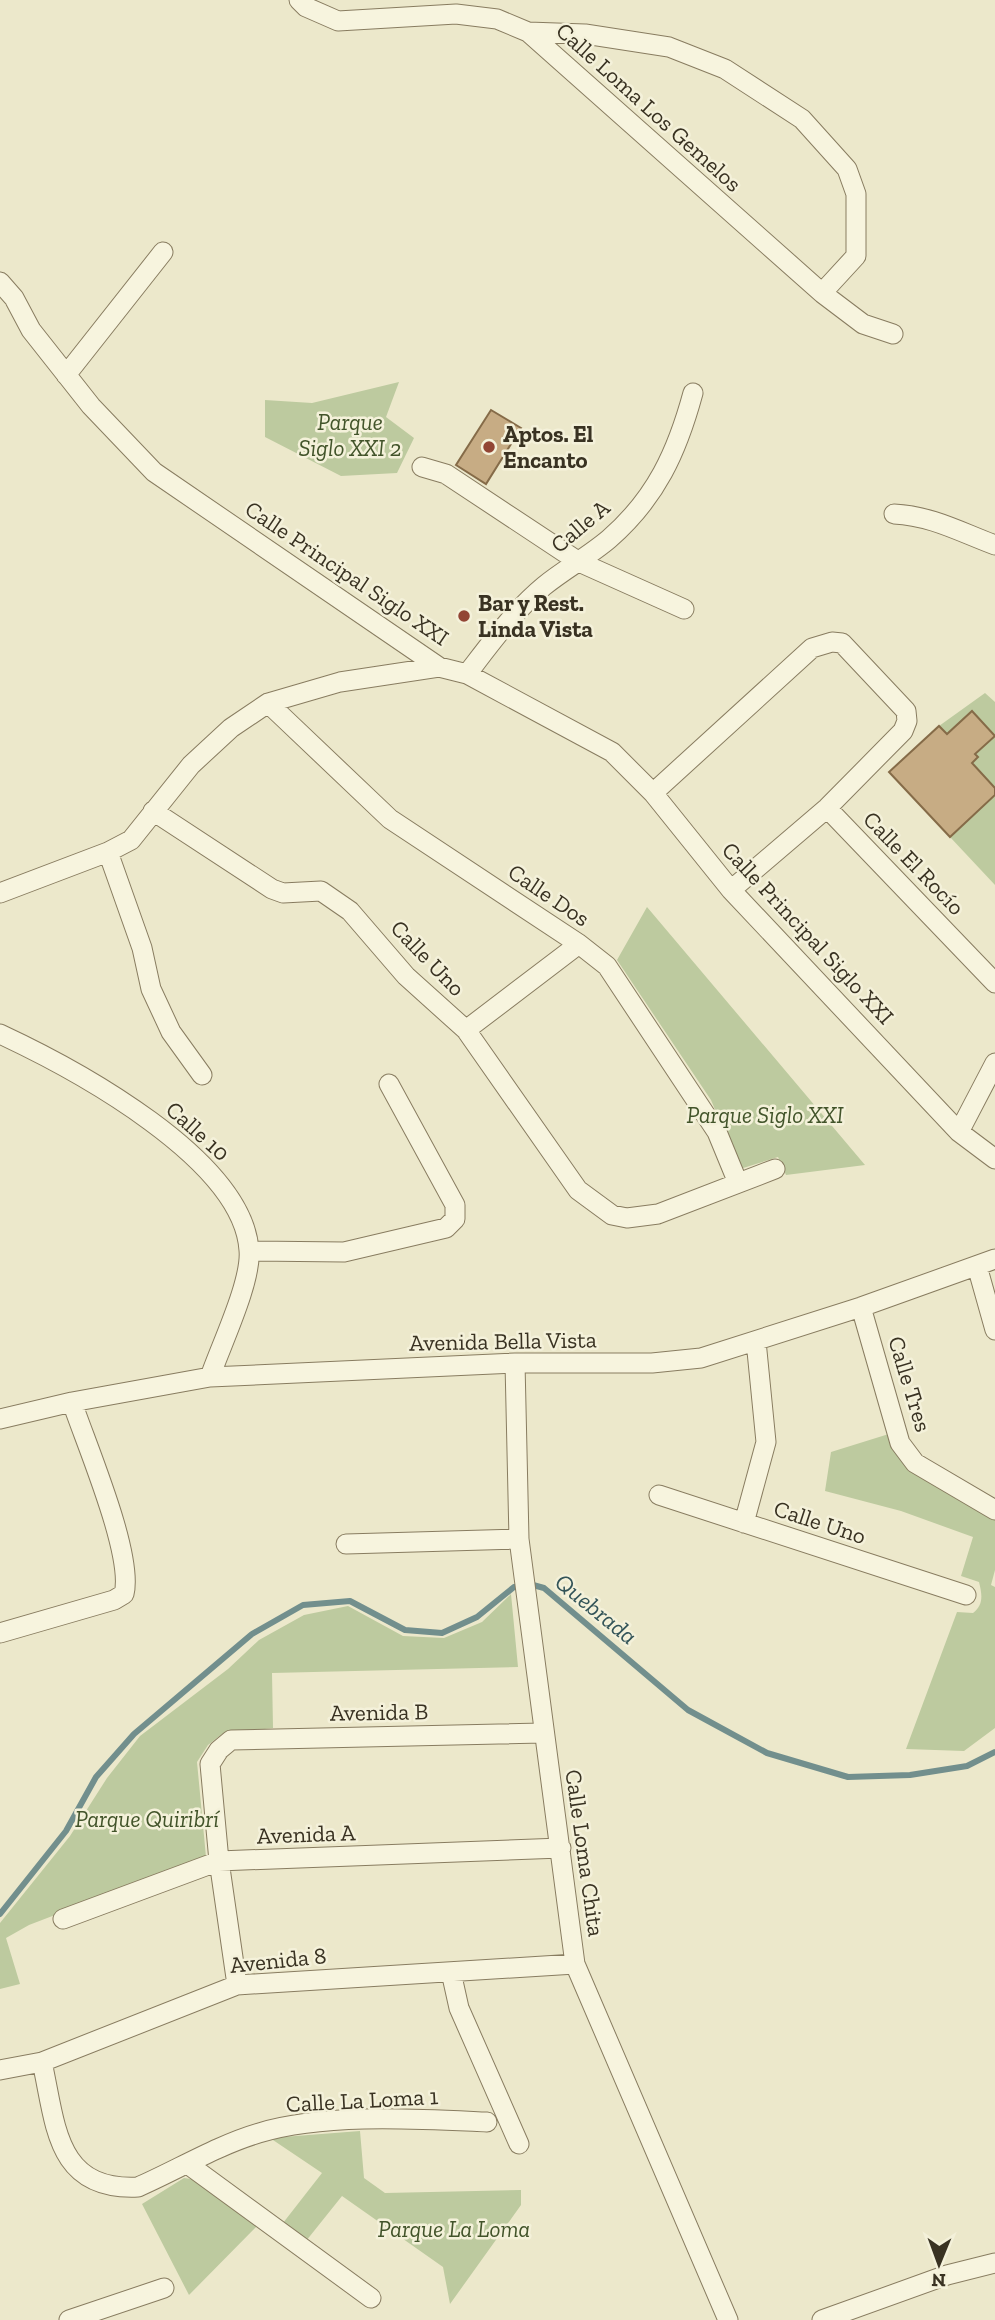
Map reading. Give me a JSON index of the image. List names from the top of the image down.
{
  "streets": {
    "street": [
      "Calle Loma Los Gemelos",
      "Calle A",
      "Calle Principal Siglo XXI",
      "Calle El Rocío",
      "Calle Dos",
      "Calle Uno",
      "Calle 10",
      "Avenida Bella Vista",
      "Calle Tres",
      "Avenida B",
      "Avenida A",
      "Calle Loma Chita",
      "Avenida 8",
      "Calle La Loma 1"
    ]
  },
  "crossings": [
    ["Calle A", "Calle Principal Siglo XXI"],
    ["Calle Dos", "Calle Uno"],
    ["Calle 10", "Avenida Bella Vista"],
    ["Avenida Bella Vista", "Calle Tres"],
    ["Avenida Bella Vista", "Calle Loma Chita"],
    ["Avenida B", "Avenida A"],
    ["Avenida B", "Calle Loma Chita"],
    ["Avenida A", "Calle Loma Chita"],
    ["Calle Loma Chita", "Avenida 8"],
    ["Avenida 8", "Calle La Loma 1"]
  ],
  "water": ["Quebrada"],
  "parks": [
    "Parque Siglo XXI 2",
    "Parque Siglo XXI",
    "Parque Quiribrí",
    "Parque La Loma"
  ],
  "places": ["Aptos. El Encanto", "Bar y Rest. Linda Vista"],
  "north": "bottom"
}
